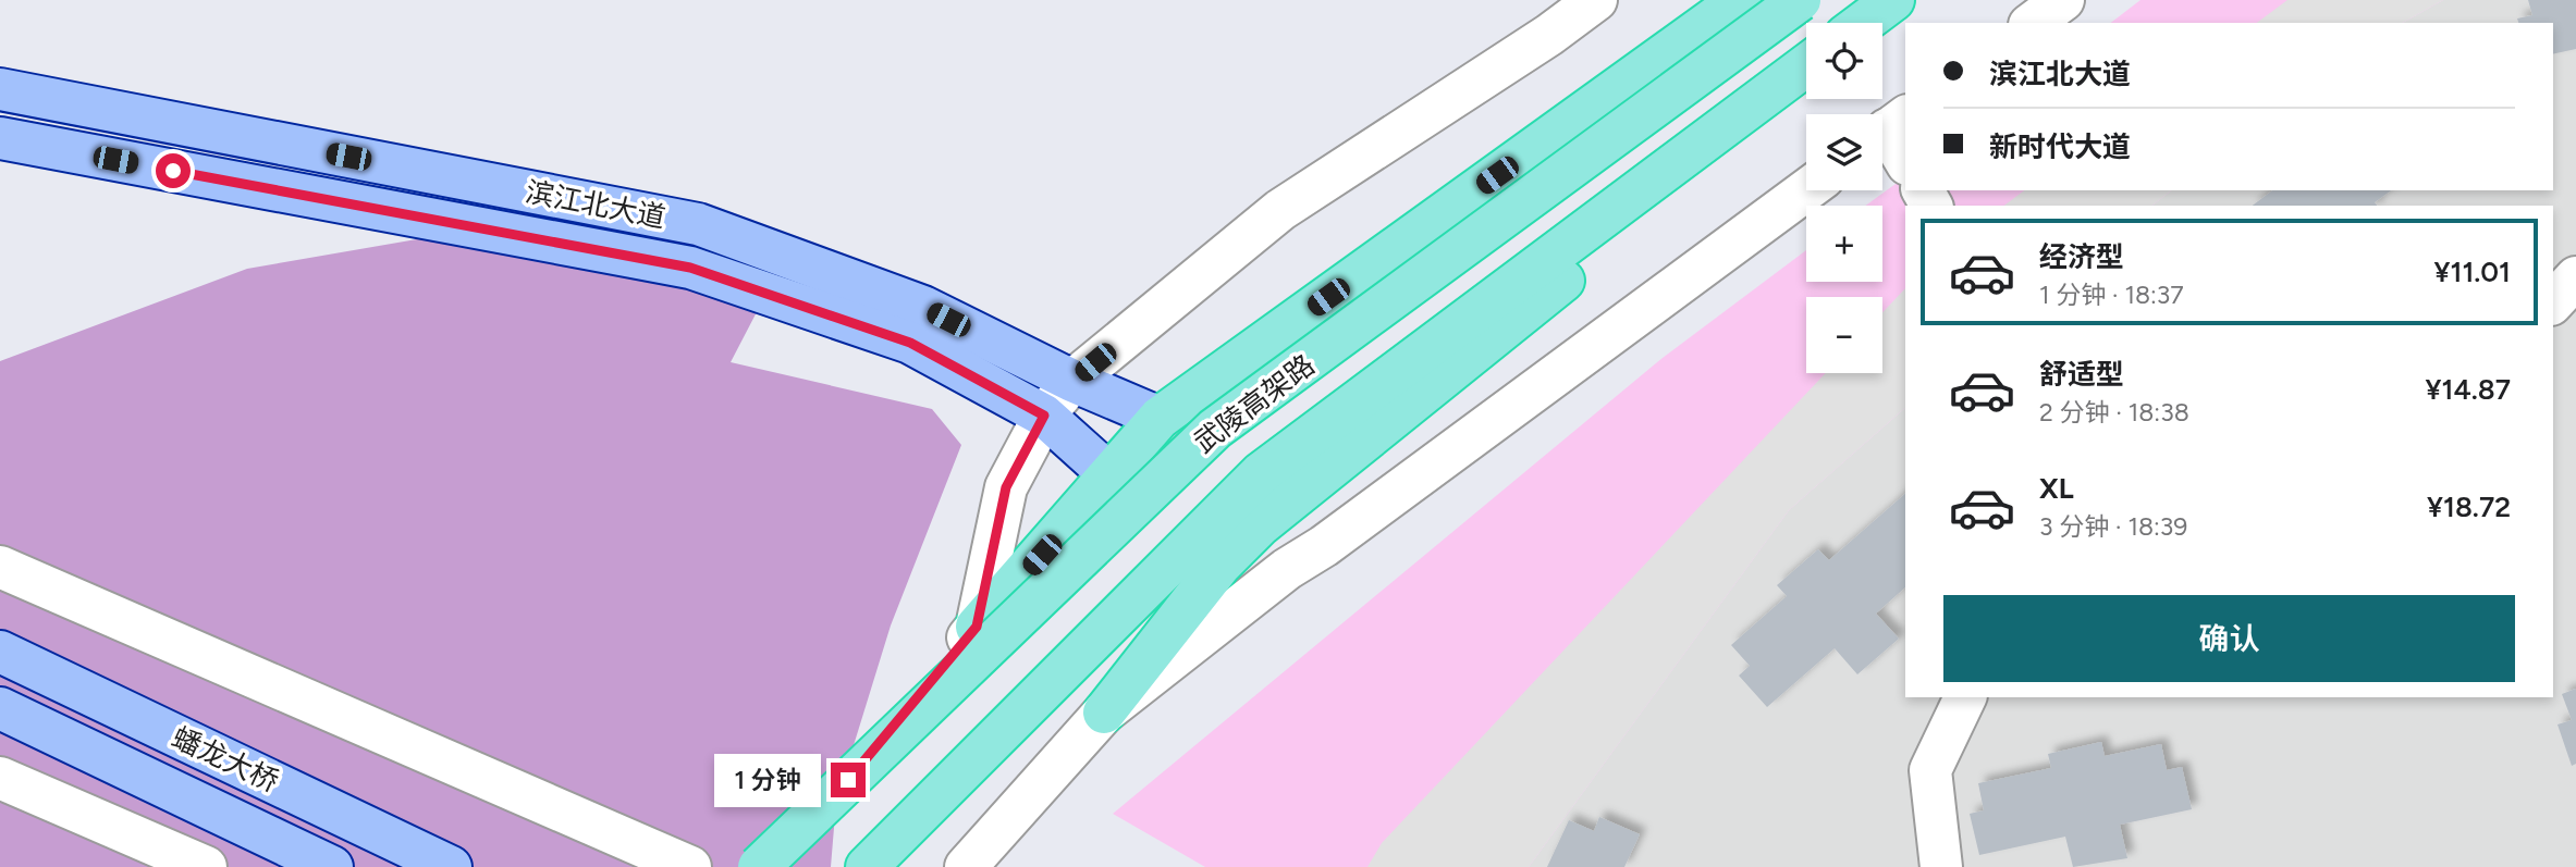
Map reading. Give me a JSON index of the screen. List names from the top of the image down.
{
  "streets": {
    "highway": ["武陵高架路"],
    "main road": ["滨江北大道", "蟠龙大桥"]
  },
  "page": {
    "map_buttons": ["+", "−"],
    "banner": ["滨江北大道", "新时代大道"],
    "list": [
      {
        "name": "经济型",
        "note": "1 分钟 · 18:37",
        "value": "¥11.01"
      },
      {
        "name": "舒适型",
        "note": "2 分钟 · 18:38",
        "value": "¥14.87"
      },
      {
        "name": "XL",
        "note": "3 分钟 · 18:39",
        "value": "¥18.72"
      }
    ],
    "buttons": "确认",
    "bubble": "1 分钟"
  }
}
